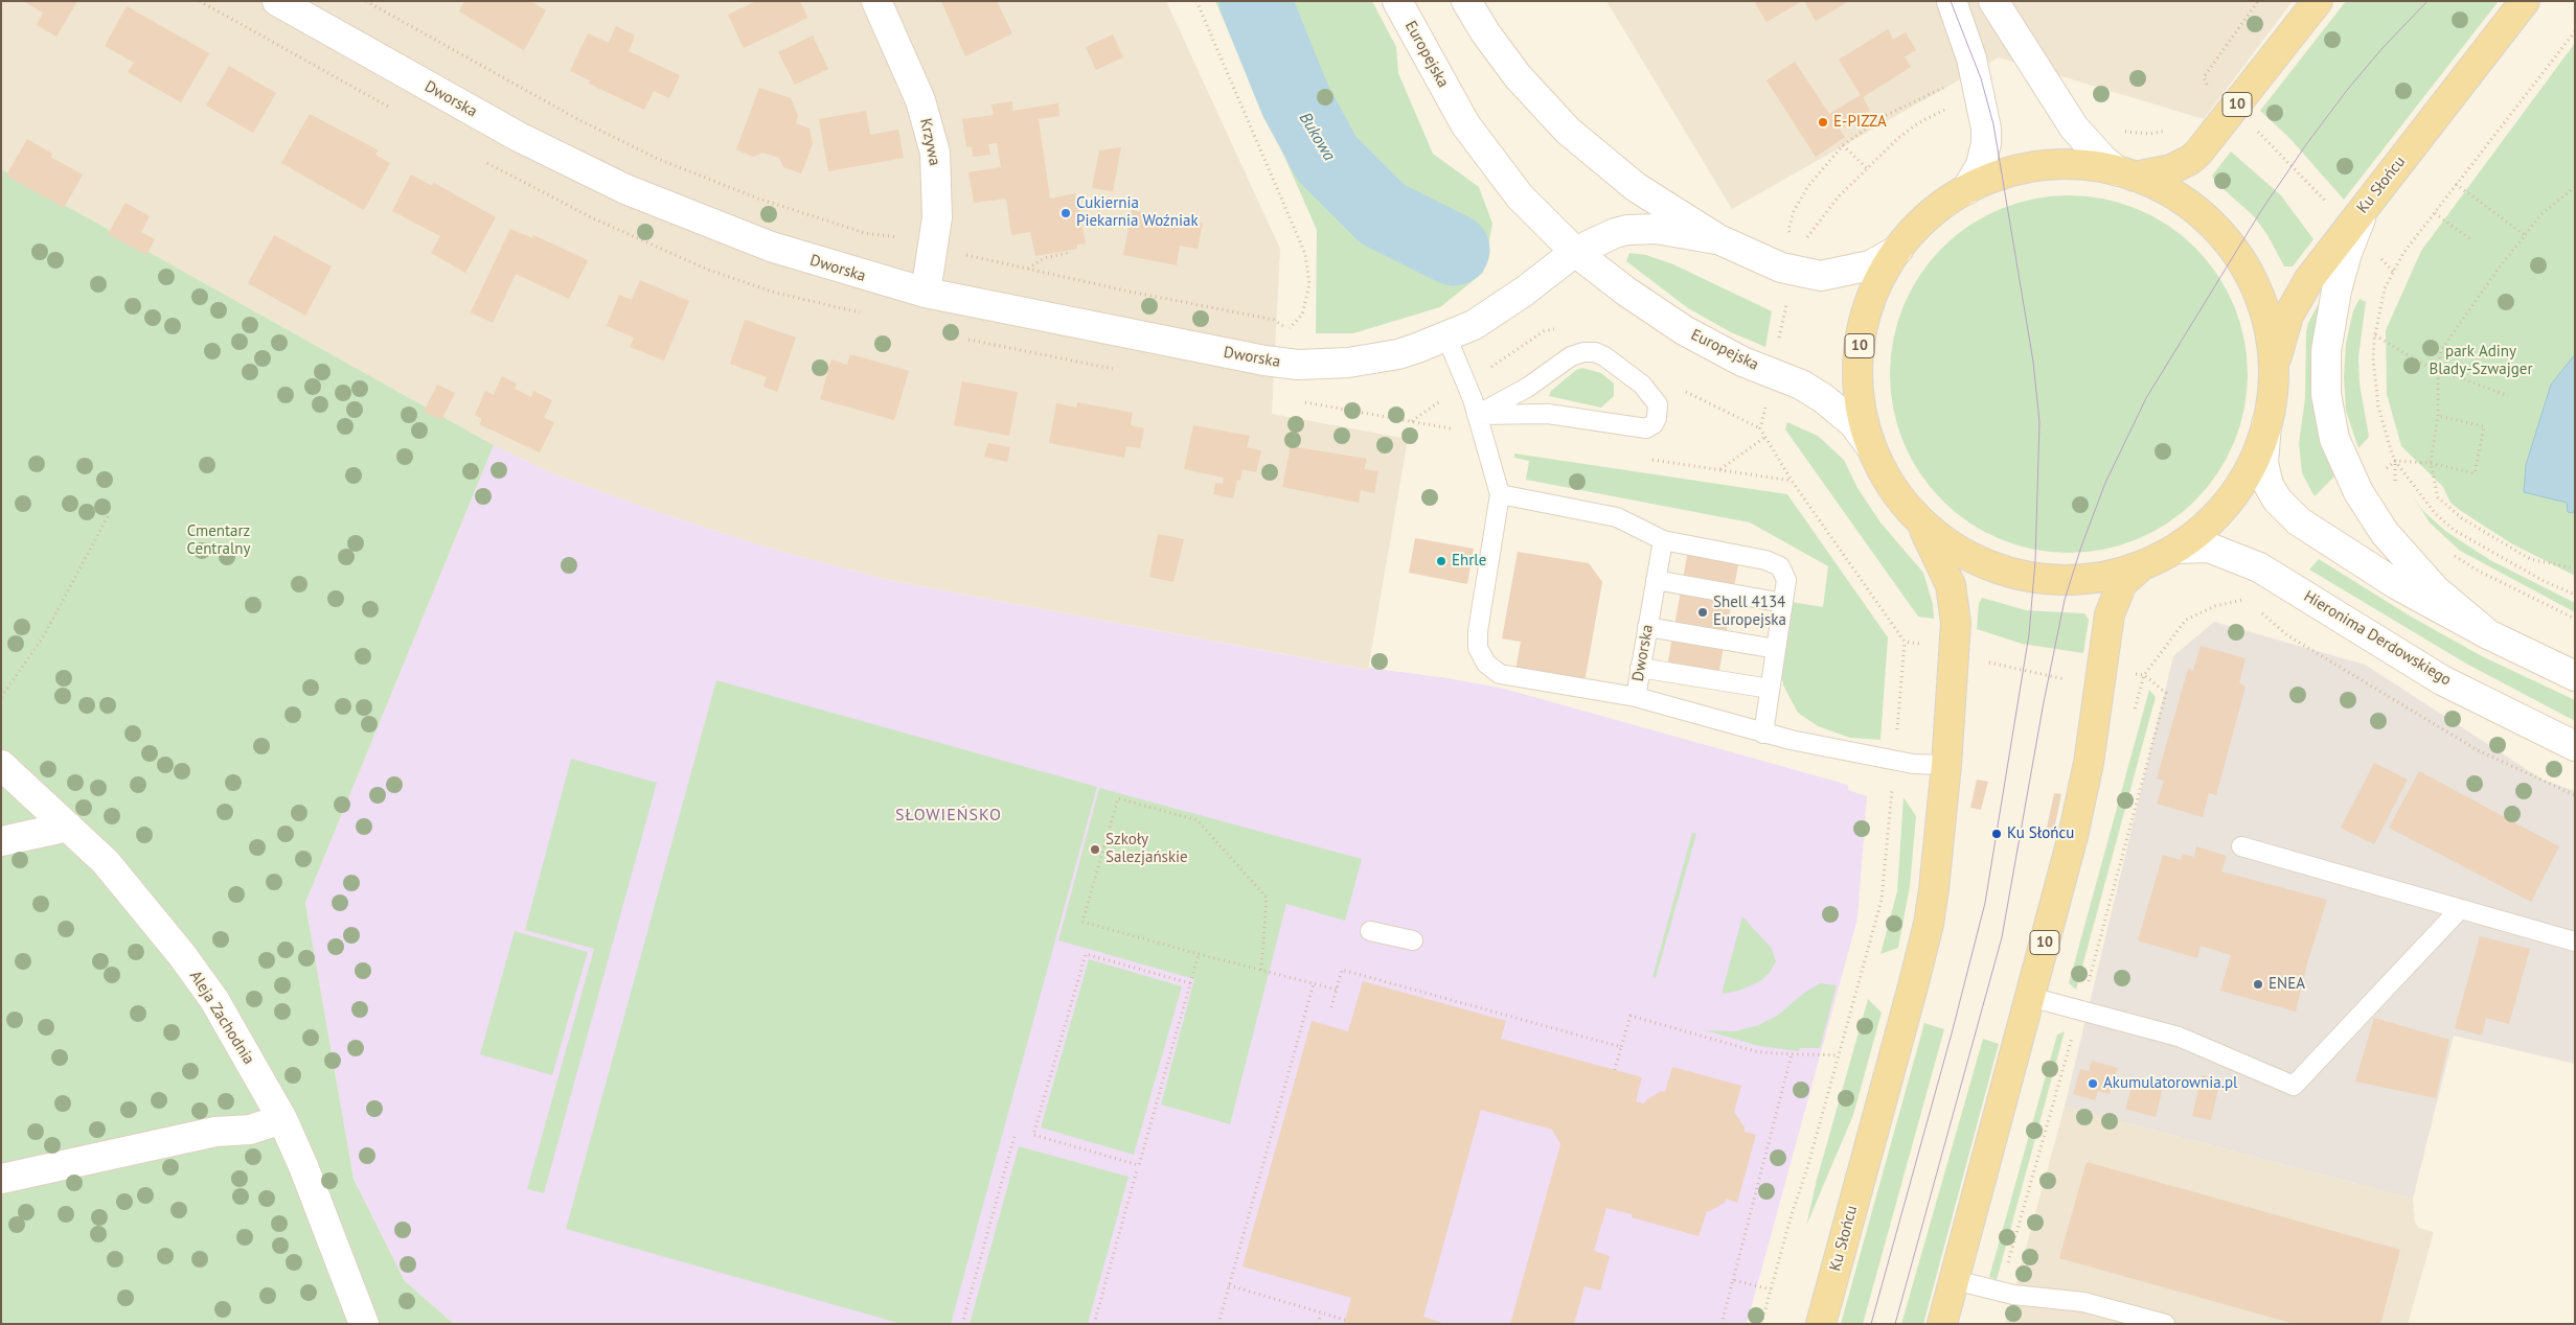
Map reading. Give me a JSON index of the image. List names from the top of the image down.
{
  "streets": {
    "main road": ["10", "Ku Słońcu"],
    "street": [
      "Europejska",
      "Dworska",
      "Krzywa",
      "Hieronima Derdowskiego",
      "Aleja Zachodnia"
    ]
  },
  "crossings": [
    ["Europejska", "Dworska"],
    ["Europejska", "10"],
    ["Dworska", "Krzywa"],
    ["Dworska", "Ku Słońcu"],
    ["10", "Ku Słońcu"],
    ["10", "Hieronima Derdowskiego"]
  ],
  "districts": ["SŁOWIEŃSKO"],
  "water": ["Bukowa"],
  "parks": ["park Adiny Blady-Szwajger", "Cmentarz Centralny"],
  "places": [
    "E-PIZZA",
    "Cukiernia Piekarnia Woźniak",
    "Ehrle",
    "Shell 4134 Europejska",
    "Ku Słońcu",
    "Szkoły Salezjańskie",
    "ENEA",
    "Akumulatorownia.pl"
  ]
}
